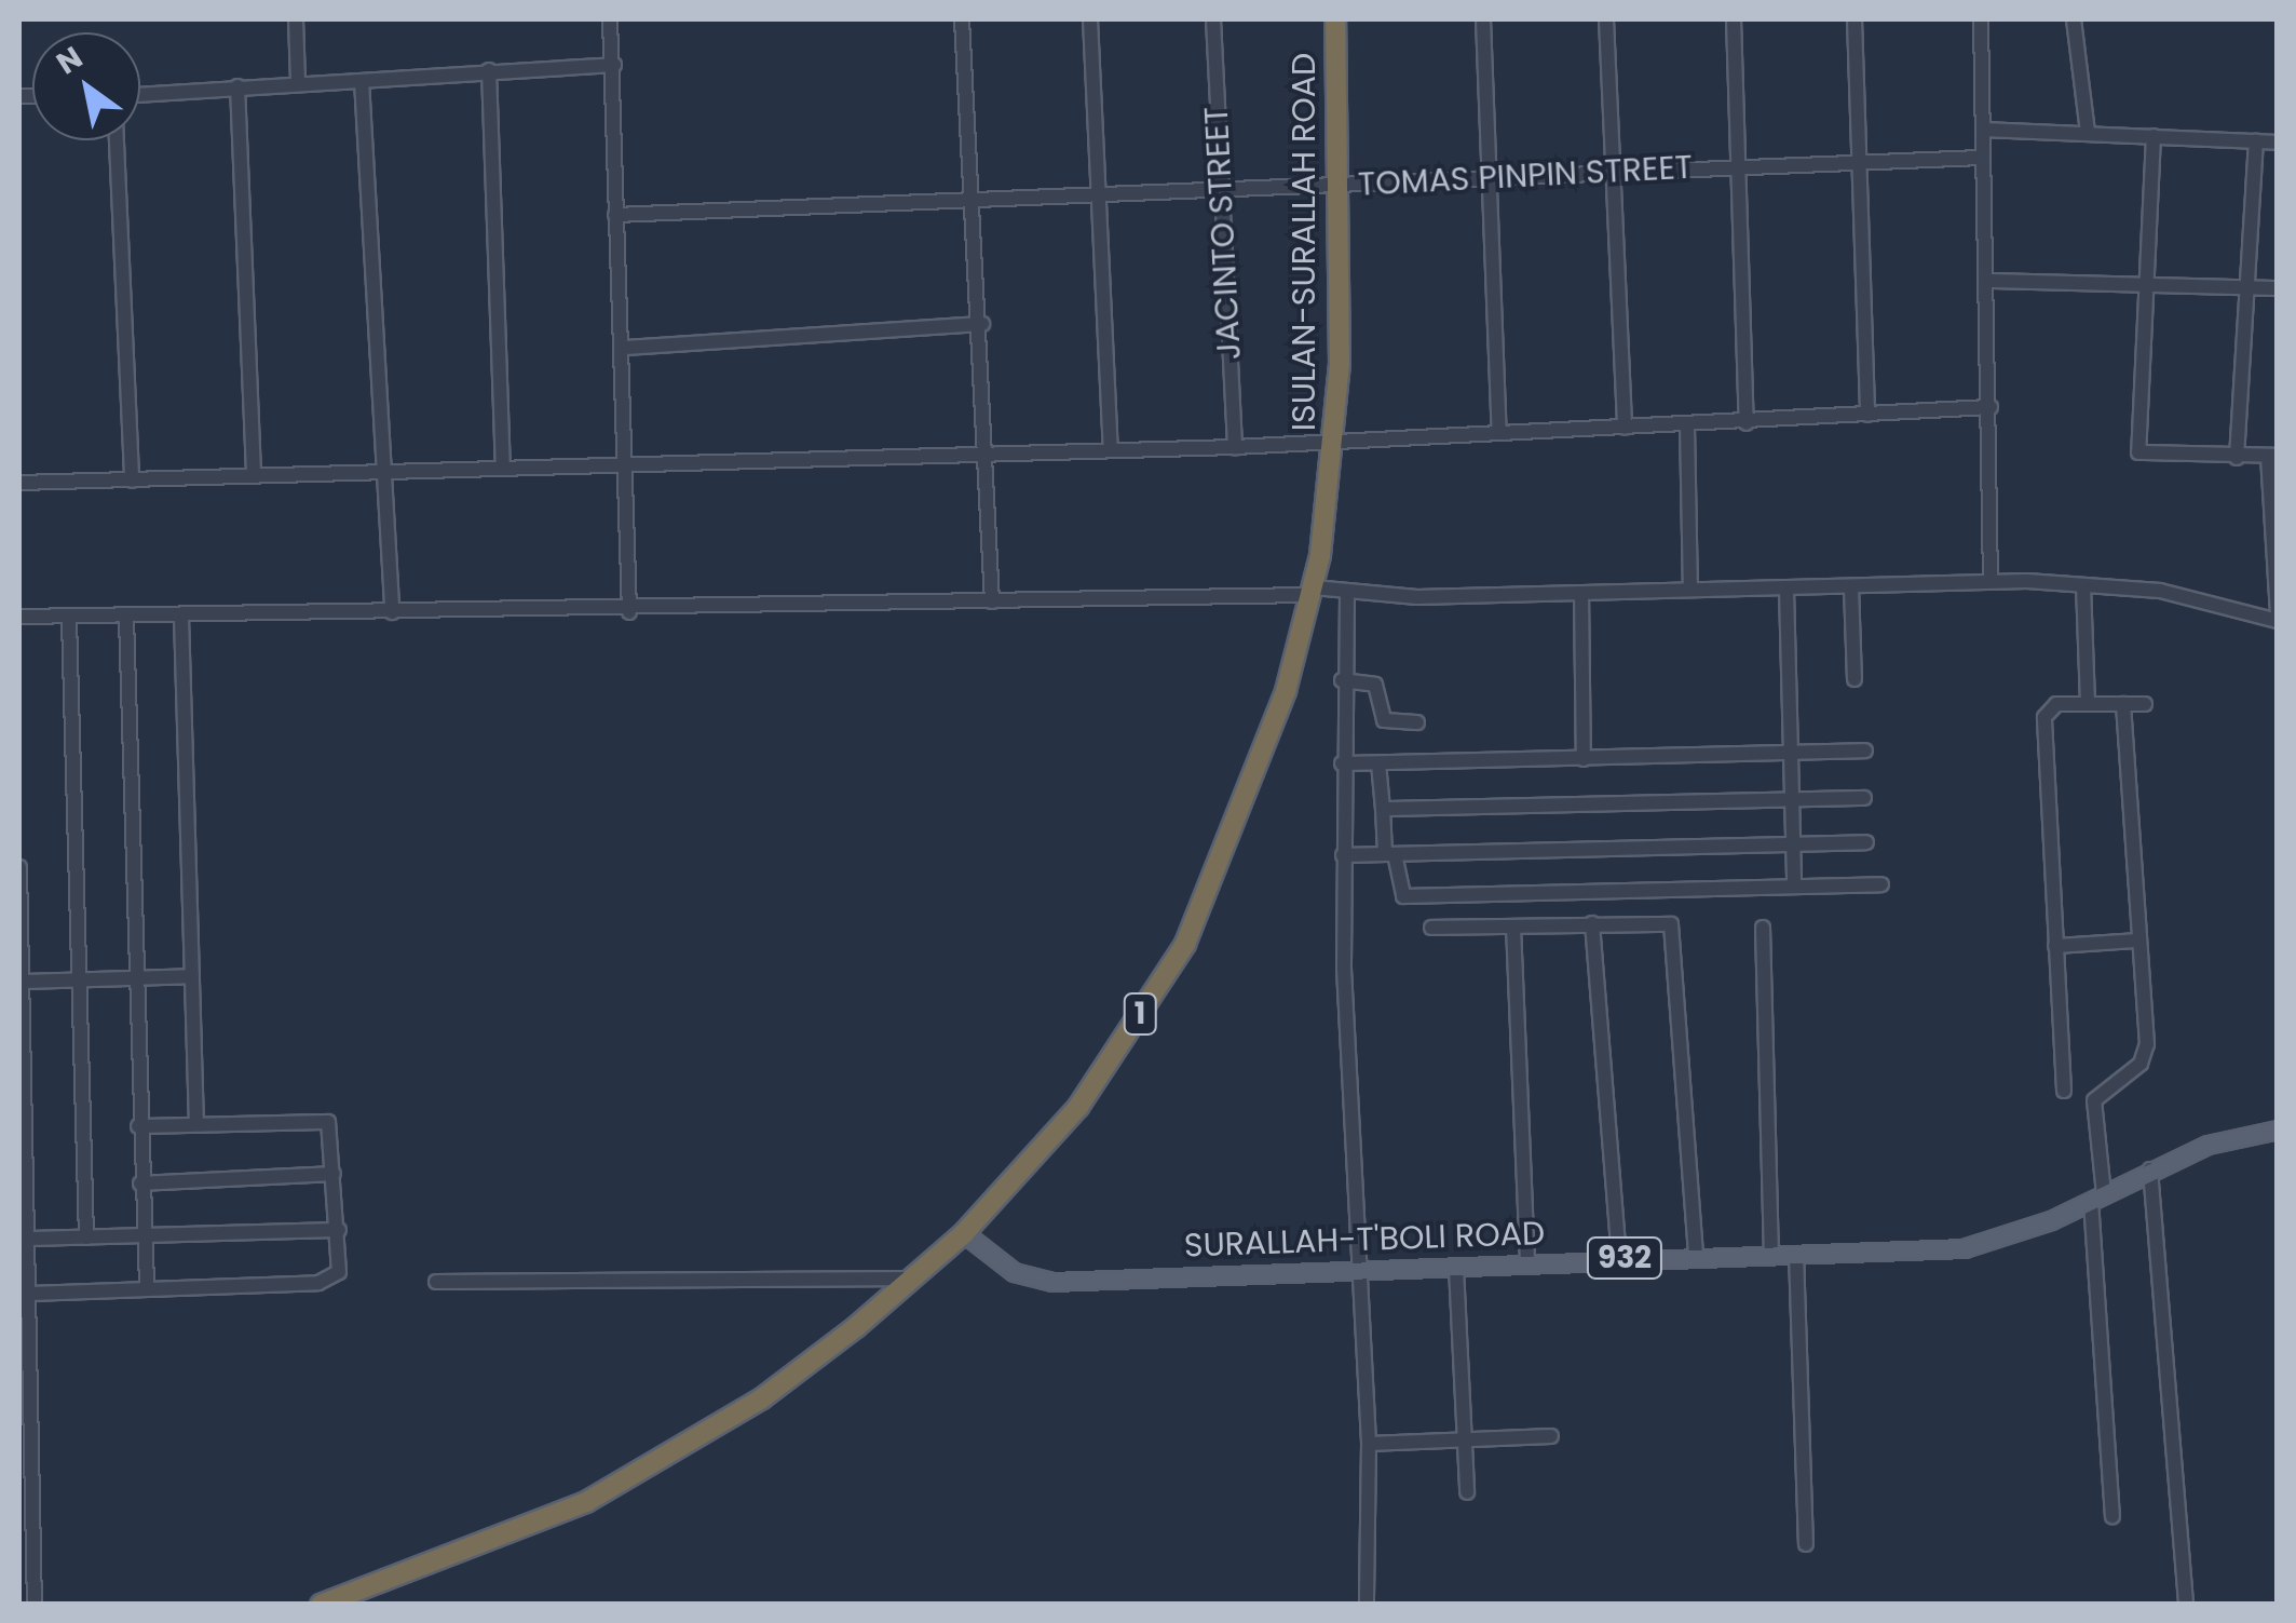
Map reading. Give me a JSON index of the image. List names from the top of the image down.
{
  "streets": {
    "highway": ["ISULAN-SURALLAH ROAD", "1"],
    "main road": ["SURALLAH-T'BOLI ROAD", "932"],
    "street": ["TOMAS PINPIN STREET", "JACINTO STREET"]
  },
  "crossings": [
    ["TOMAS PINPIN STREET", "JACINTO STREET"],
    ["TOMAS PINPIN STREET", "ISULAN-SURALLAH ROAD"],
    ["ISULAN-SURALLAH ROAD", "SURALLAH-T'BOLI ROAD"]
  ],
  "north": "top left"
}
